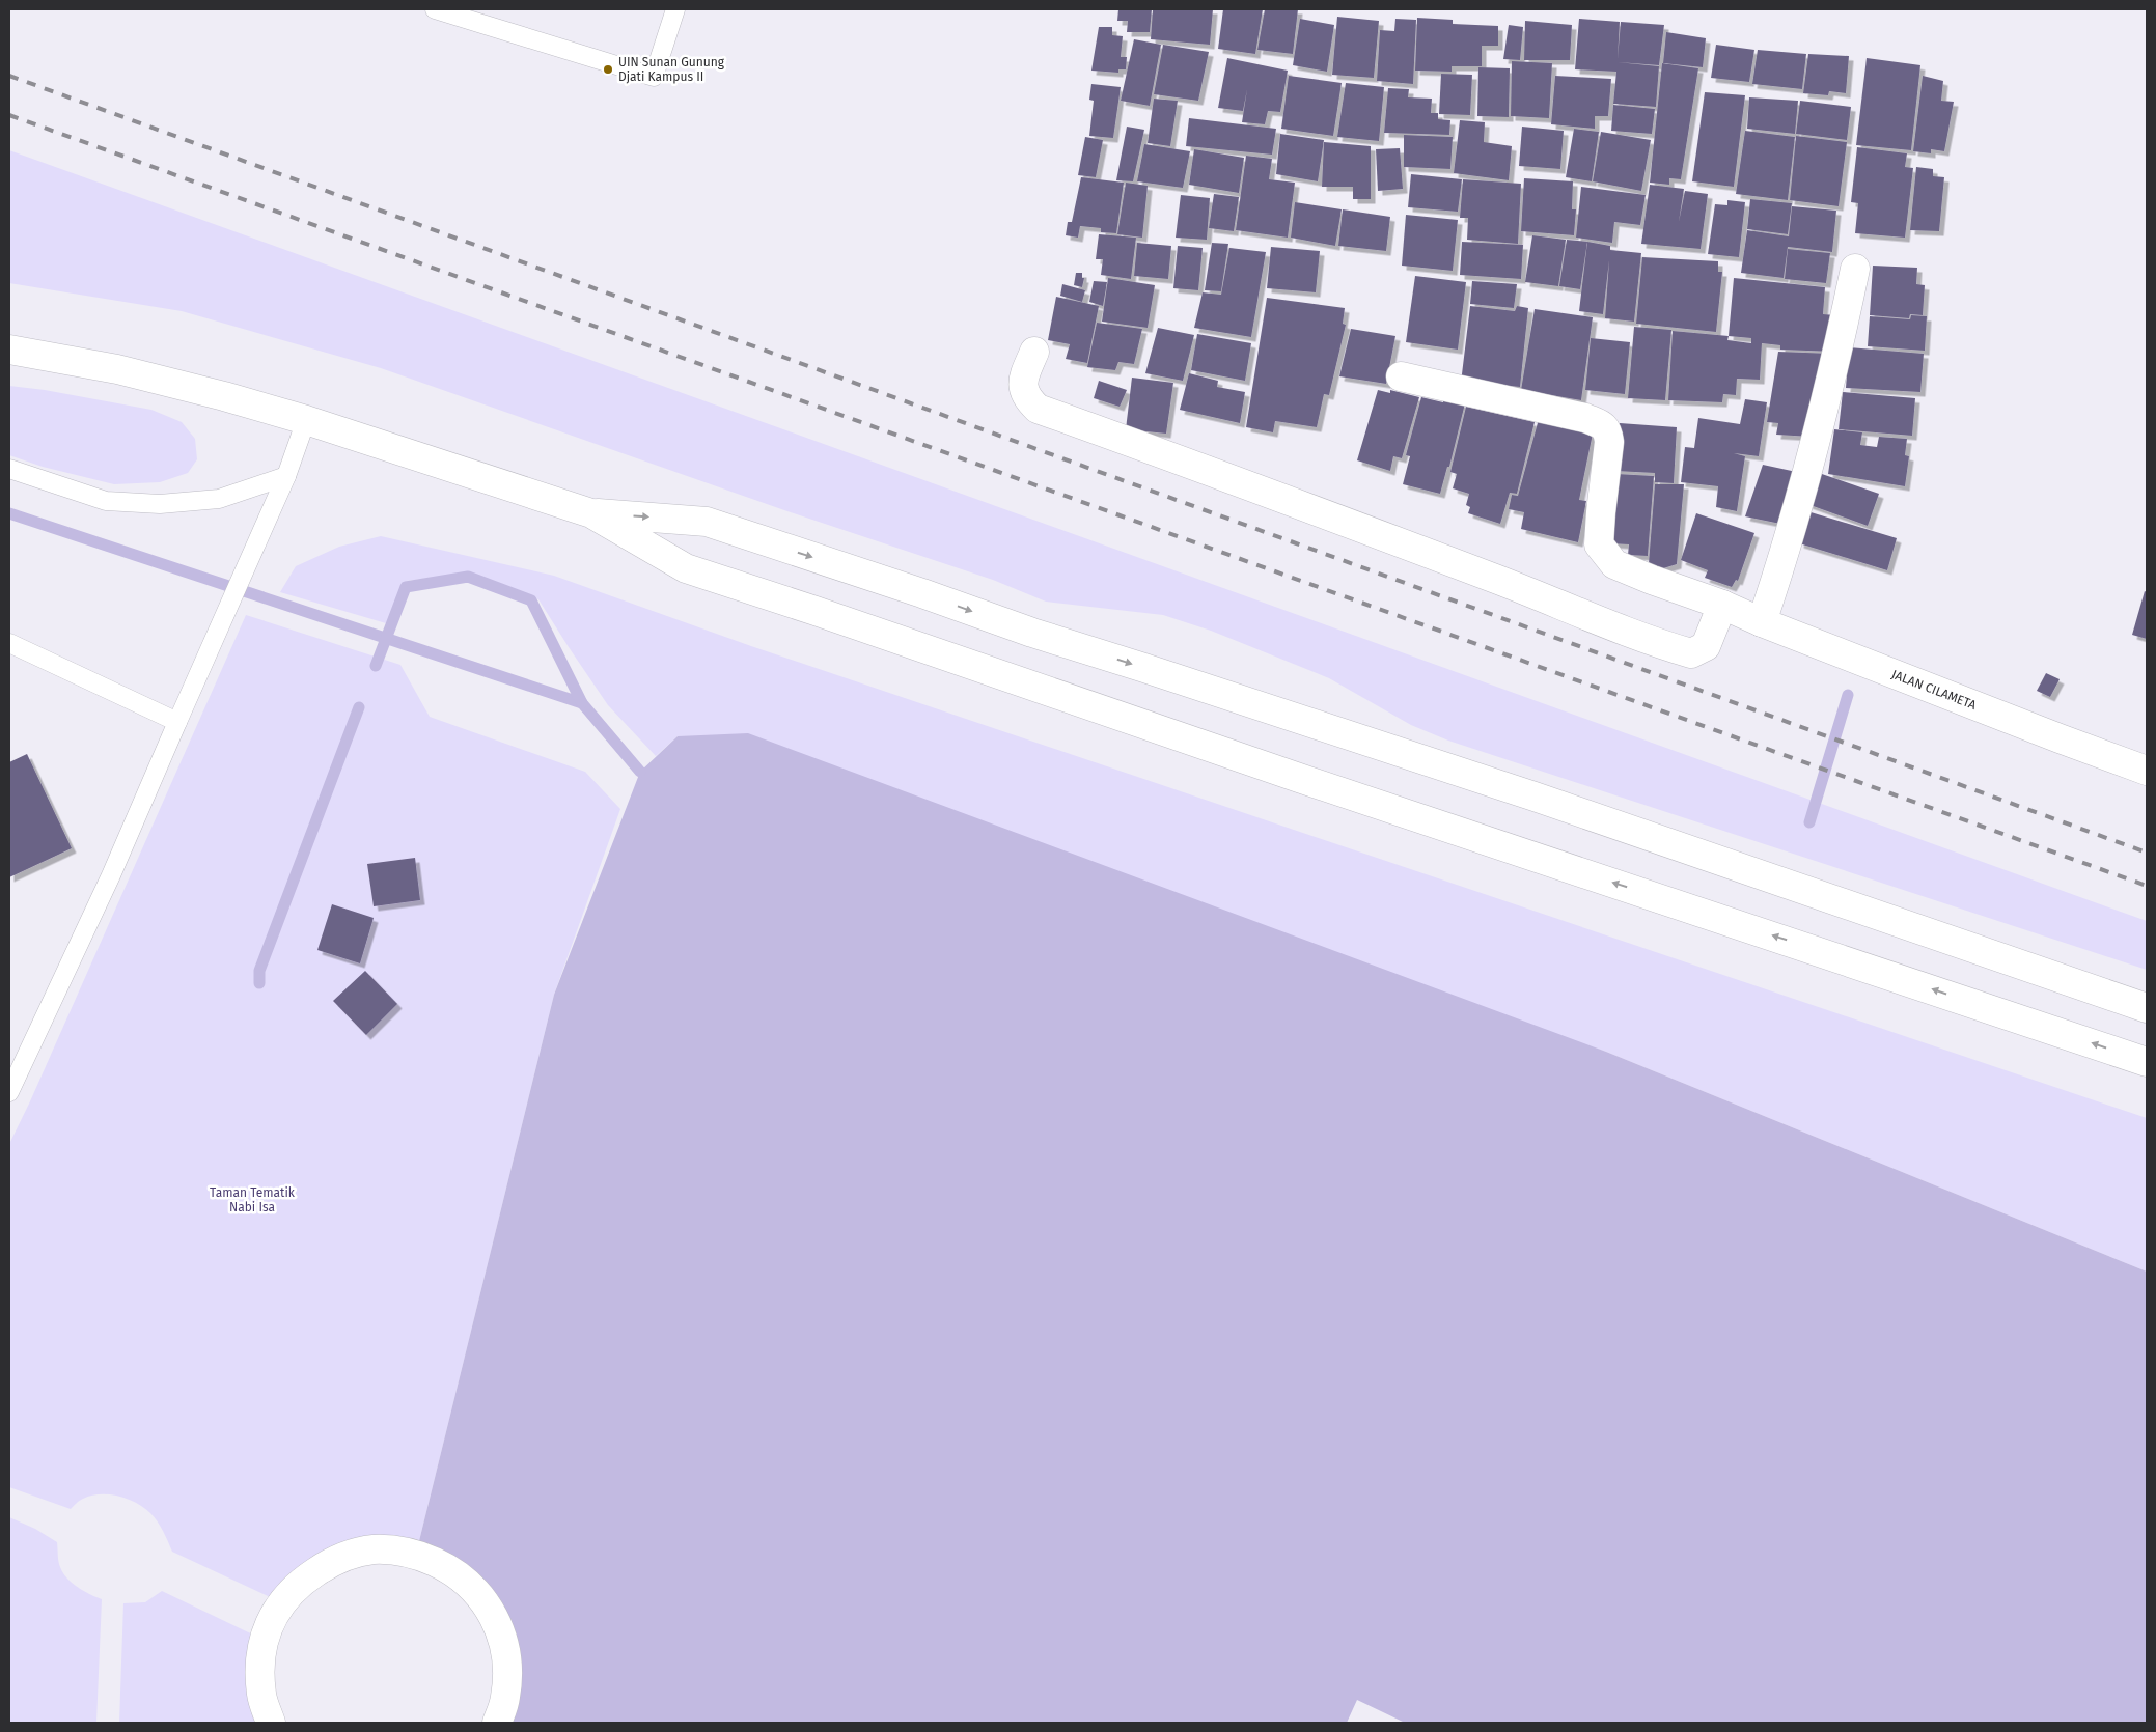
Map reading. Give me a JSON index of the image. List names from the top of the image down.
{
  "streets": {
    "street": ["JALAN CILAMETA"]
  },
  "parks": ["Taman Tematik Nabi Isa"],
  "places": ["UIN Sunan Gunung Djati Kampus II"]
}
